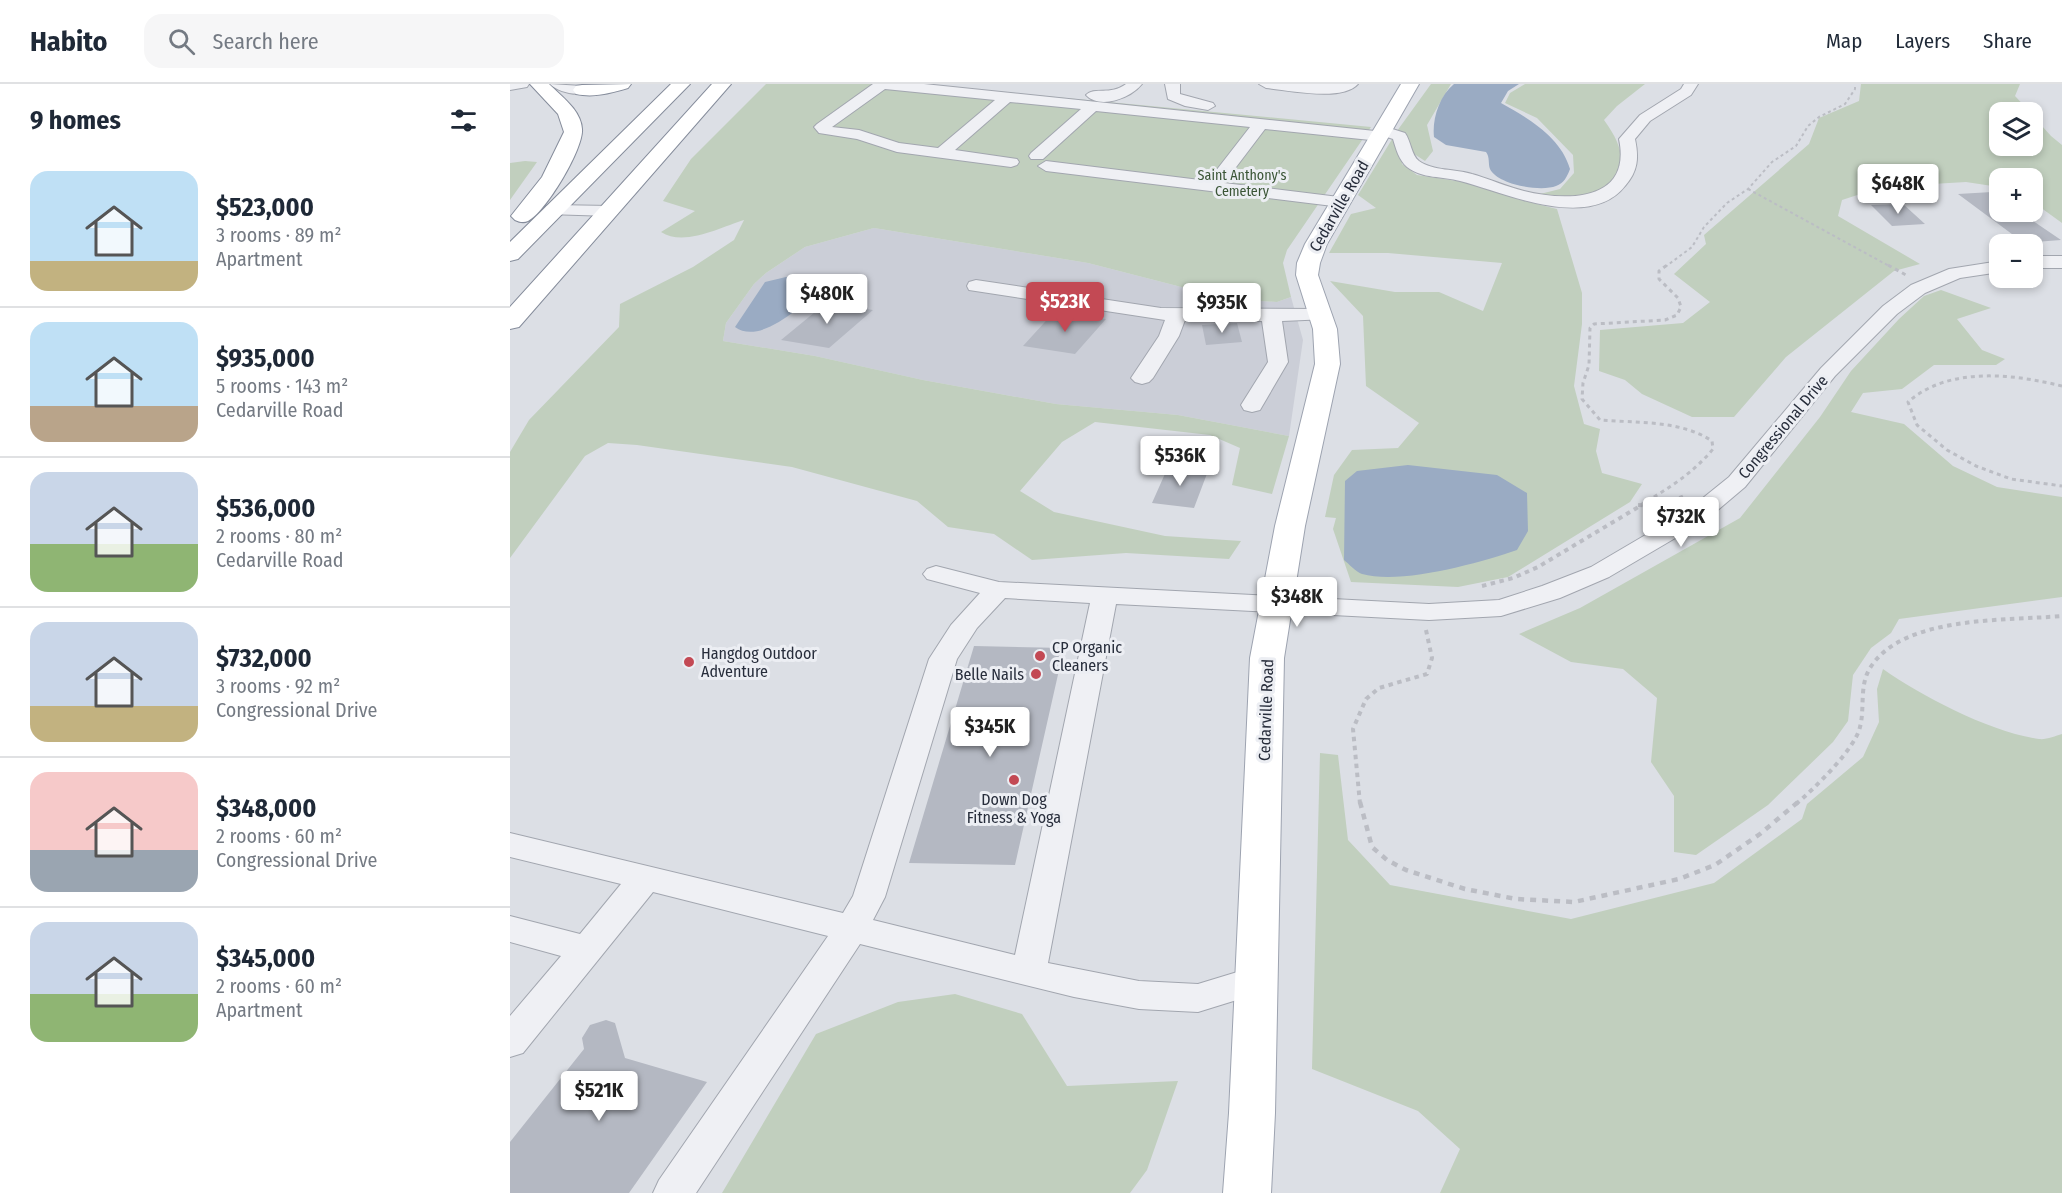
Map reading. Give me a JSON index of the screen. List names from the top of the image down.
{
  "streets": {
    "main road": ["Cedarville Road"],
    "street": ["Congressional Drive"]
  },
  "crossings": [
    ["Cedarville Road", "Congressional Drive"]
  ],
  "parks": ["Saint Anthony's Cemetery"],
  "places": [
    "CP Organic Cleaners",
    "Hangdog Outdoor Adventure",
    "Belle Nails",
    "Down Dog Fitness & Yoga"
  ],
  "page": {
    "header": "Habito",
    "search": "Search here",
    "nav": ["Map", "Layers", "Share"],
    "heading": "9 homes",
    "map_buttons": ["+", "−"],
    "list": [
      {
        "name": "$523,000",
        "note": "3 rooms · 89 m² · Apartment"
      },
      {
        "name": "$935,000",
        "note": "5 rooms · 143 m² · Cedarville Road"
      },
      {
        "name": "$536,000",
        "note": "2 rooms · 80 m² · Cedarville Road"
      },
      {
        "name": "$732,000",
        "note": "3 rooms · 92 m² · Congressional Drive"
      },
      {
        "name": "$348,000",
        "note": "2 rooms · 60 m² · Congressional Drive"
      },
      {
        "name": "$345,000",
        "note": "2 rooms · 60 m² · Apartment"
      }
    ],
    "price": [
      "$648K",
      "$480K",
      "$523K",
      "$935K",
      "$536K",
      "$732K",
      "$348K",
      "$345K",
      "$521K"
    ]
  }
}
